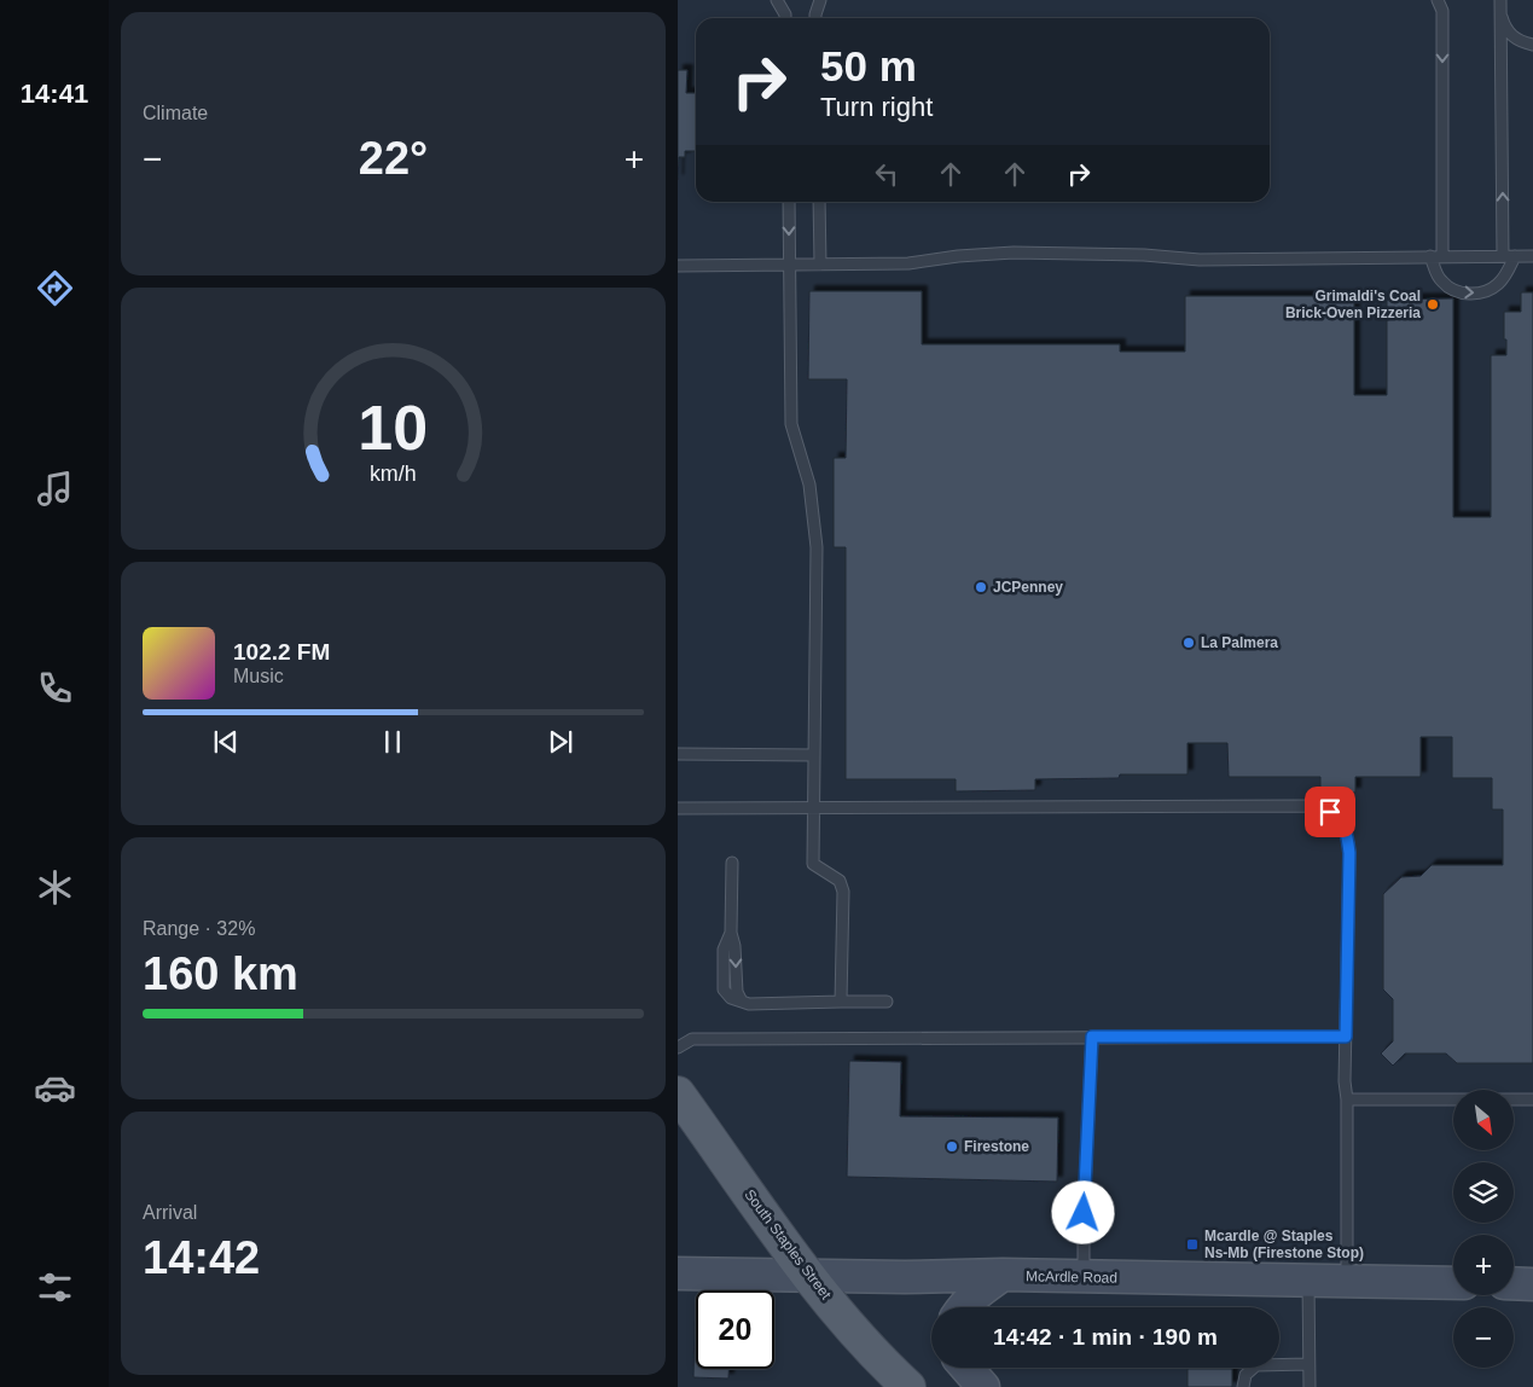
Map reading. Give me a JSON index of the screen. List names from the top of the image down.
{
  "streets": {
    "main road": ["South Staples Street", "McArdle Road"]
  },
  "crossings": [
    ["South Staples Street", "McArdle Road"]
  ],
  "places": {
    "other": [
      "Grimaldi's Coal Brick-Oven Pizzeria",
      "JCPenney",
      "La Palmera",
      "Firestone"
    ],
    "transit": ["Mcardle @ Staples Ns-Mb (Firestone Stop)"]
  },
  "north": "bottom right",
  "page": {
    "tabs": "14:41",
    "tile": [
      "Climate",
      ["Range · 32%", "160 km"],
      ["Arrival", "14:42"]
    ],
    "turn": ["50 m", "Turn right"],
    "heat": ["−", "22°", "+"],
    "song": ["102.2 FM", "Music"],
    "map_buttons": ["+", "−"],
    "limit": "20",
    "trip": "14:42 · 1 min · 190 m",
    "gauge": ["10", "km/h"]
  }
}
